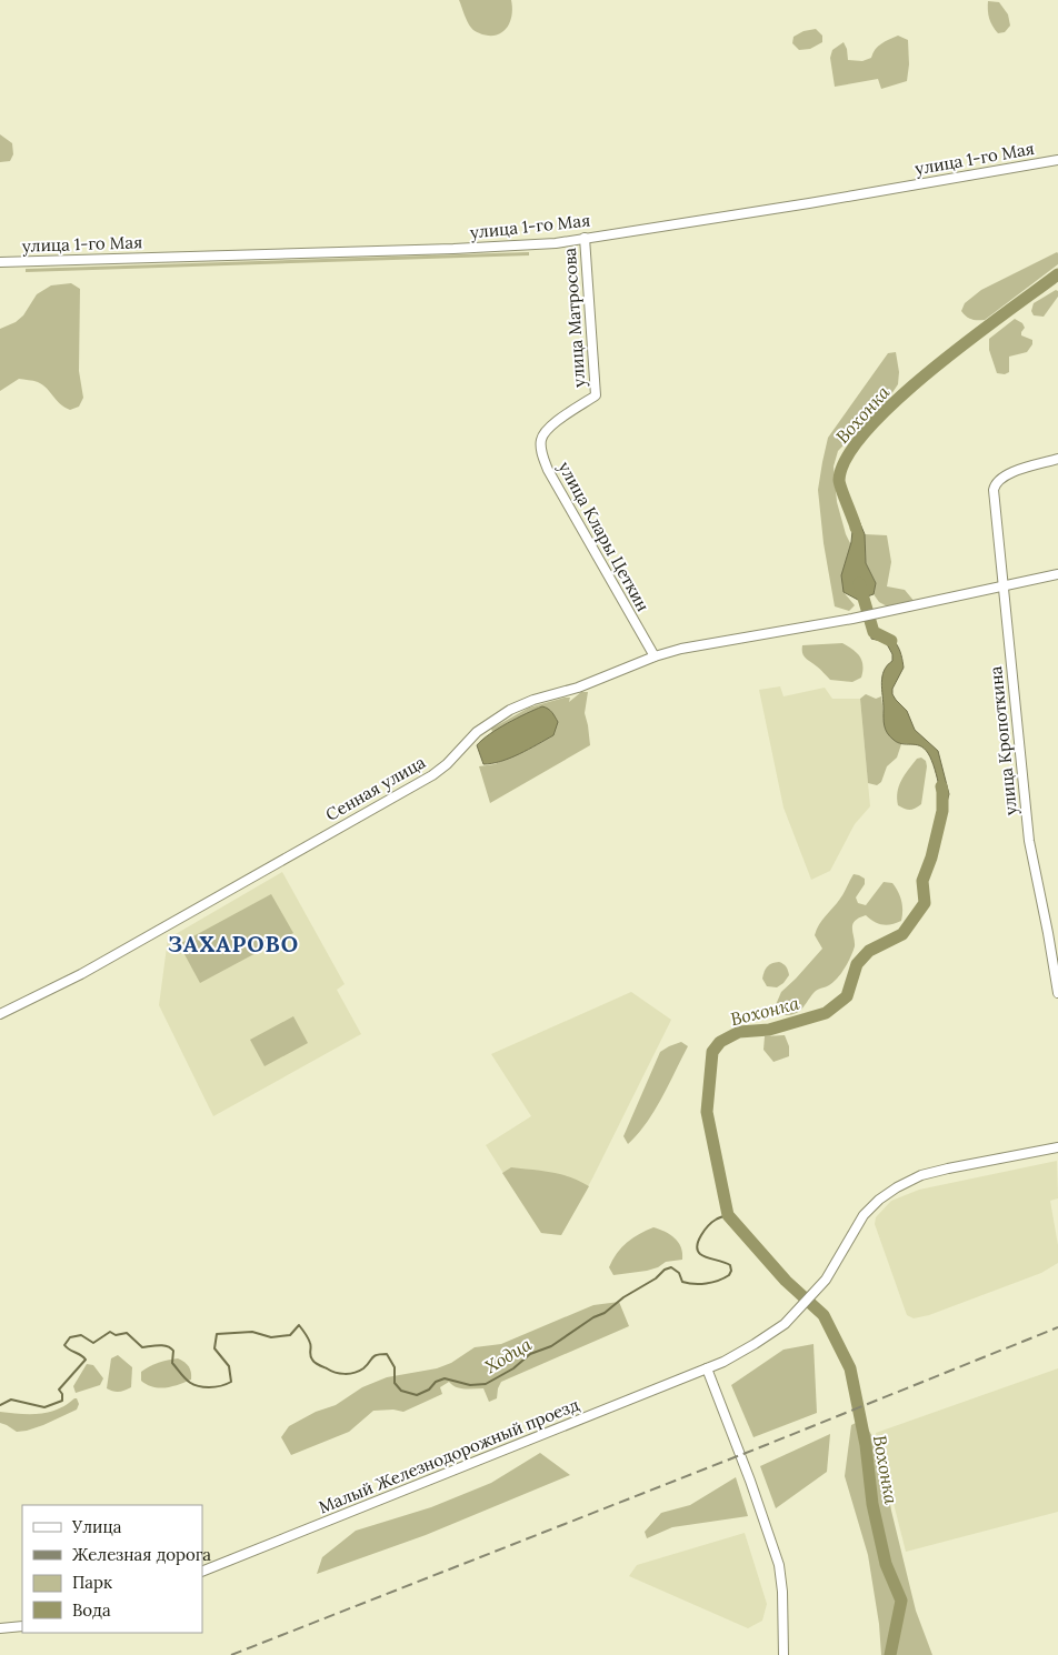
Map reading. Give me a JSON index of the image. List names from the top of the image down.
{
  "streets": {
    "street": [
      "улица 1-го Мая",
      "улица Матросова",
      "улица Клары Цеткин",
      "улица Кропоткина",
      "Сенная улица",
      "Малый Железнодорожный проезд"
    ]
  },
  "crossings": [
    ["улица 1-го Мая", "улица Матросова"],
    ["улица Матросова", "улица Клары Цеткин"],
    ["улица Клары Цеткин", "Сенная улица"],
    ["улица Кропоткина", "Сенная улица"]
  ],
  "districts": ["ЗАХАРОВО"],
  "water": ["Вохонка", "Ходца"],
  "legend": [
    "Улица",
    "Железная дорога",
    "Парк",
    "Вода"
  ]
}
